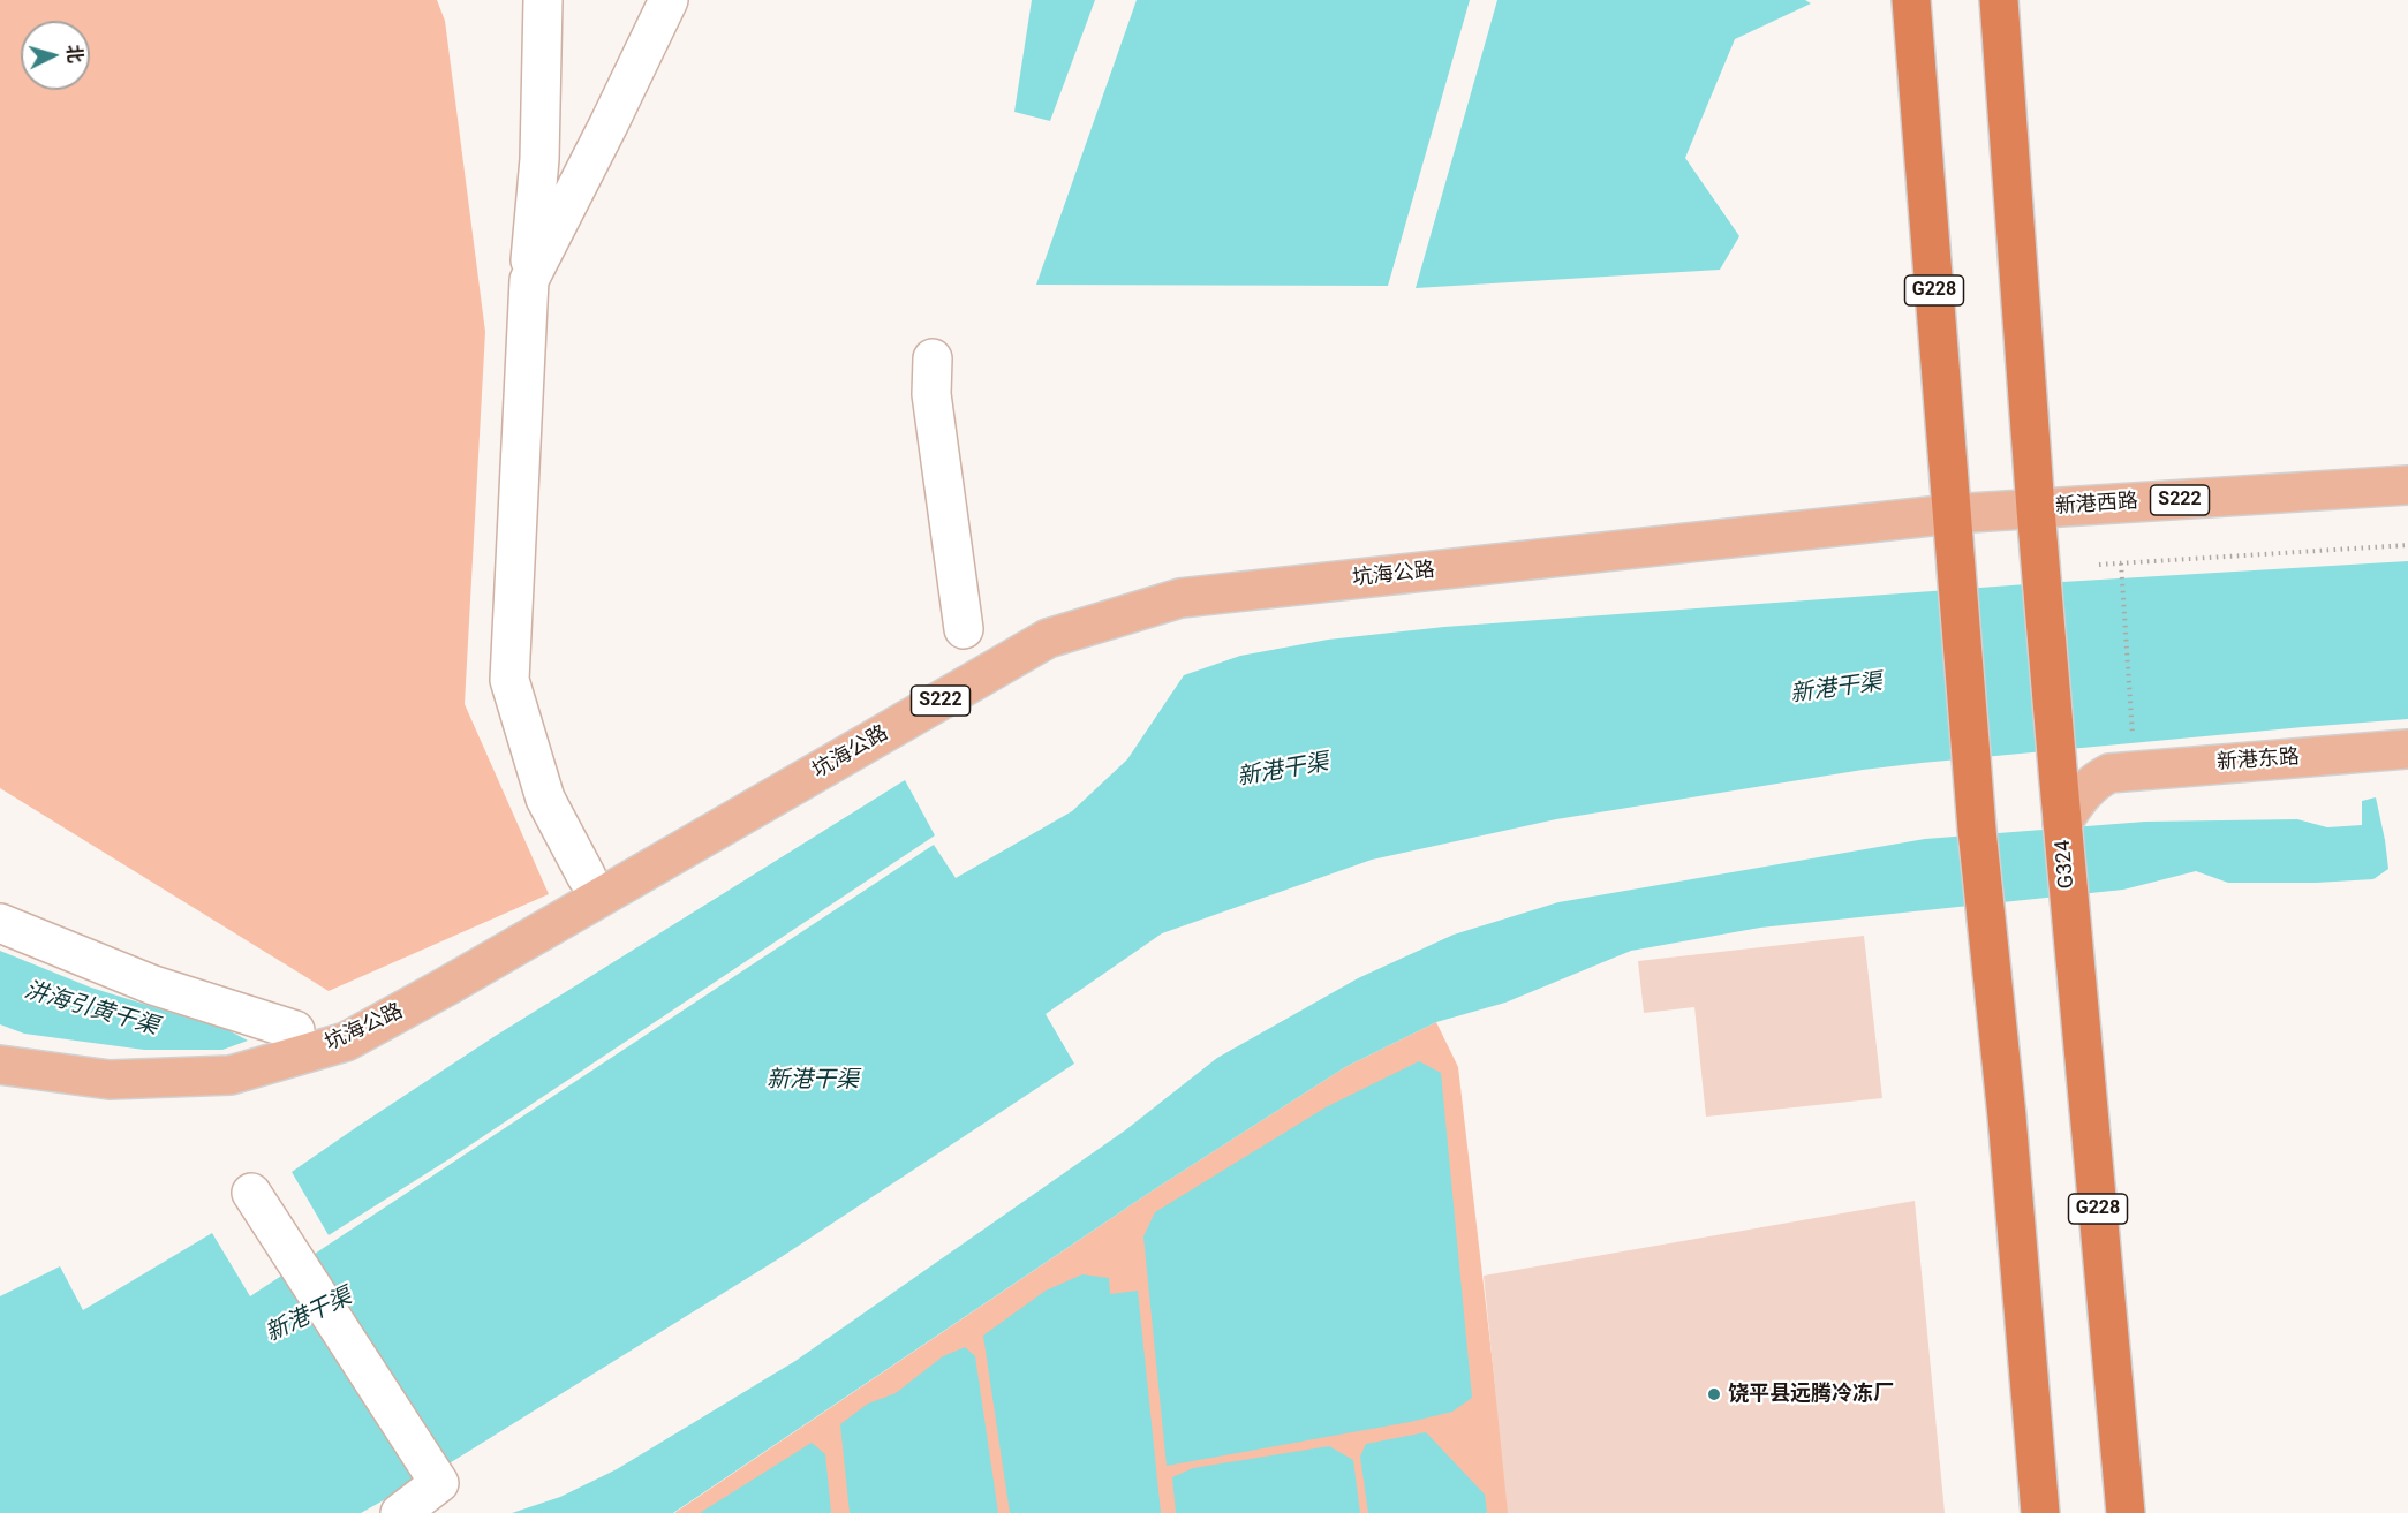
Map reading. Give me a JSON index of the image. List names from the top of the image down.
{
  "streets": {
    "highway": ["G228", "G324"],
    "main road": [
      "S222",
      "新港西路",
      "坑海公路",
      "新港东路"
    ]
  },
  "crossings": [
    ["G228", "新港西路"],
    ["G228", "坑海公路"],
    ["G228", "G324"],
    ["新港西路", "坑海公路"],
    ["新港西路", "G324"]
  ],
  "water": ["新港干渠", "汫海引黄干渠"],
  "places": ["饶平县远腾冷冻厂"],
  "north": "right"
}
